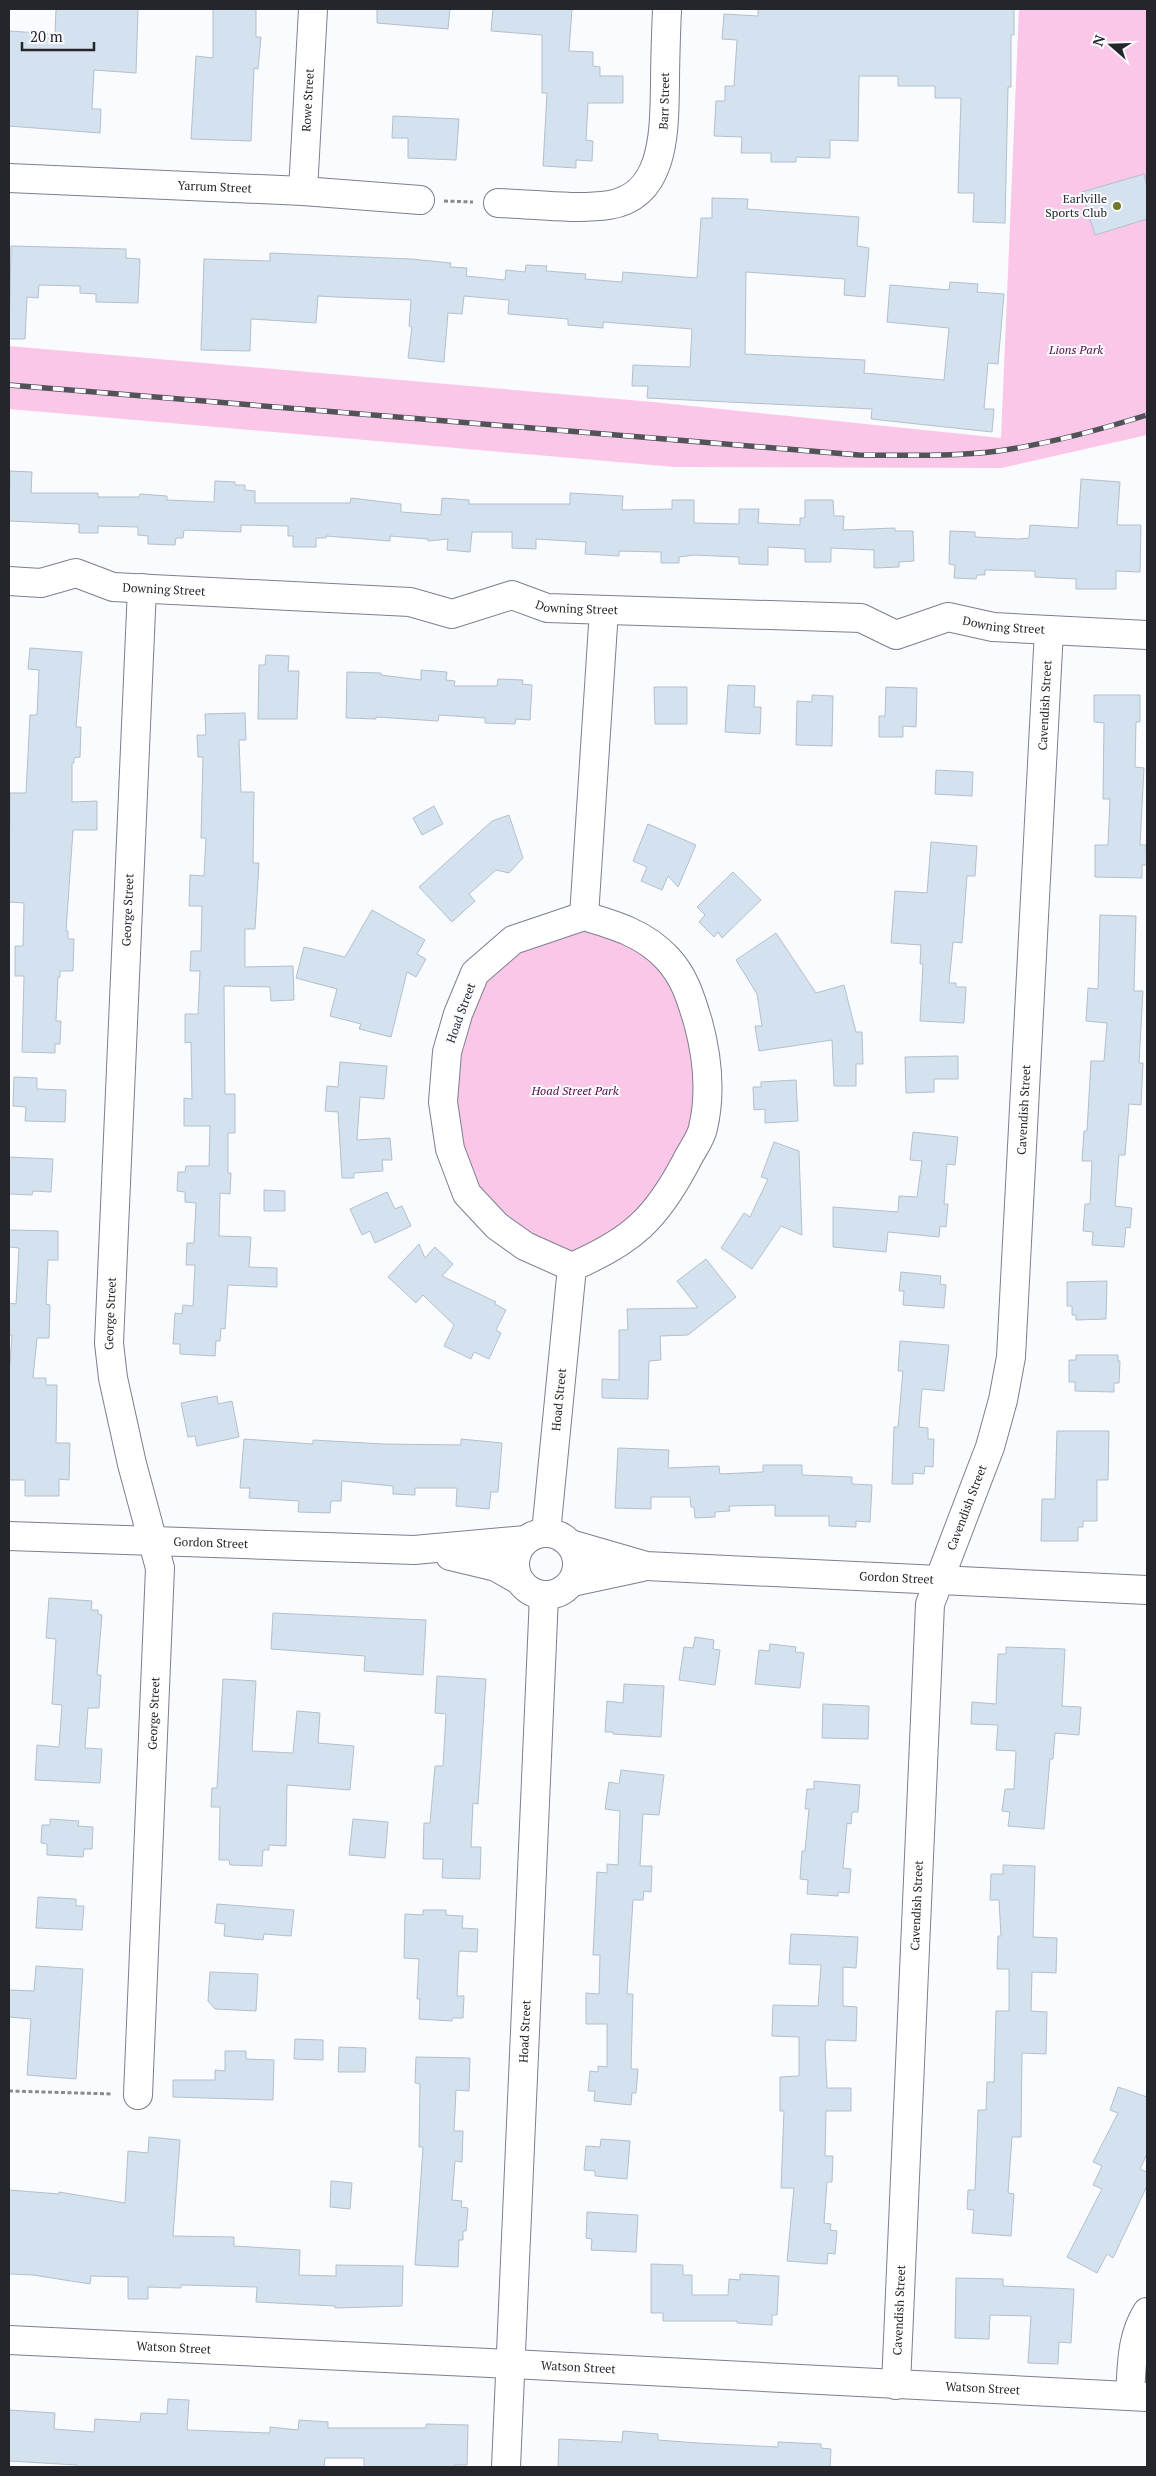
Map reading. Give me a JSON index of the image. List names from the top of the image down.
{
  "streets": {
    "street": [
      "Rowe Street",
      "Barr Street",
      "Yarrum Street",
      "Downing Street",
      "Cavendish Street",
      "George Street",
      "Hoad Street",
      "Gordon Street",
      "Watson Street"
    ]
  },
  "crossings": [
    ["Rowe Street", "Yarrum Street"],
    ["Downing Street", "Cavendish Street"],
    ["Downing Street", "George Street"],
    ["Cavendish Street", "Gordon Street"],
    ["Cavendish Street", "Watson Street"],
    ["George Street", "Gordon Street"],
    ["Hoad Street", "Gordon Street"],
    ["Hoad Street", "Watson Street"]
  ],
  "parks": ["Lions Park", "Hoad Street Park"],
  "places": ["Earlville Sports Club"],
  "scale_bar": "20 m",
  "north": "left"
}
